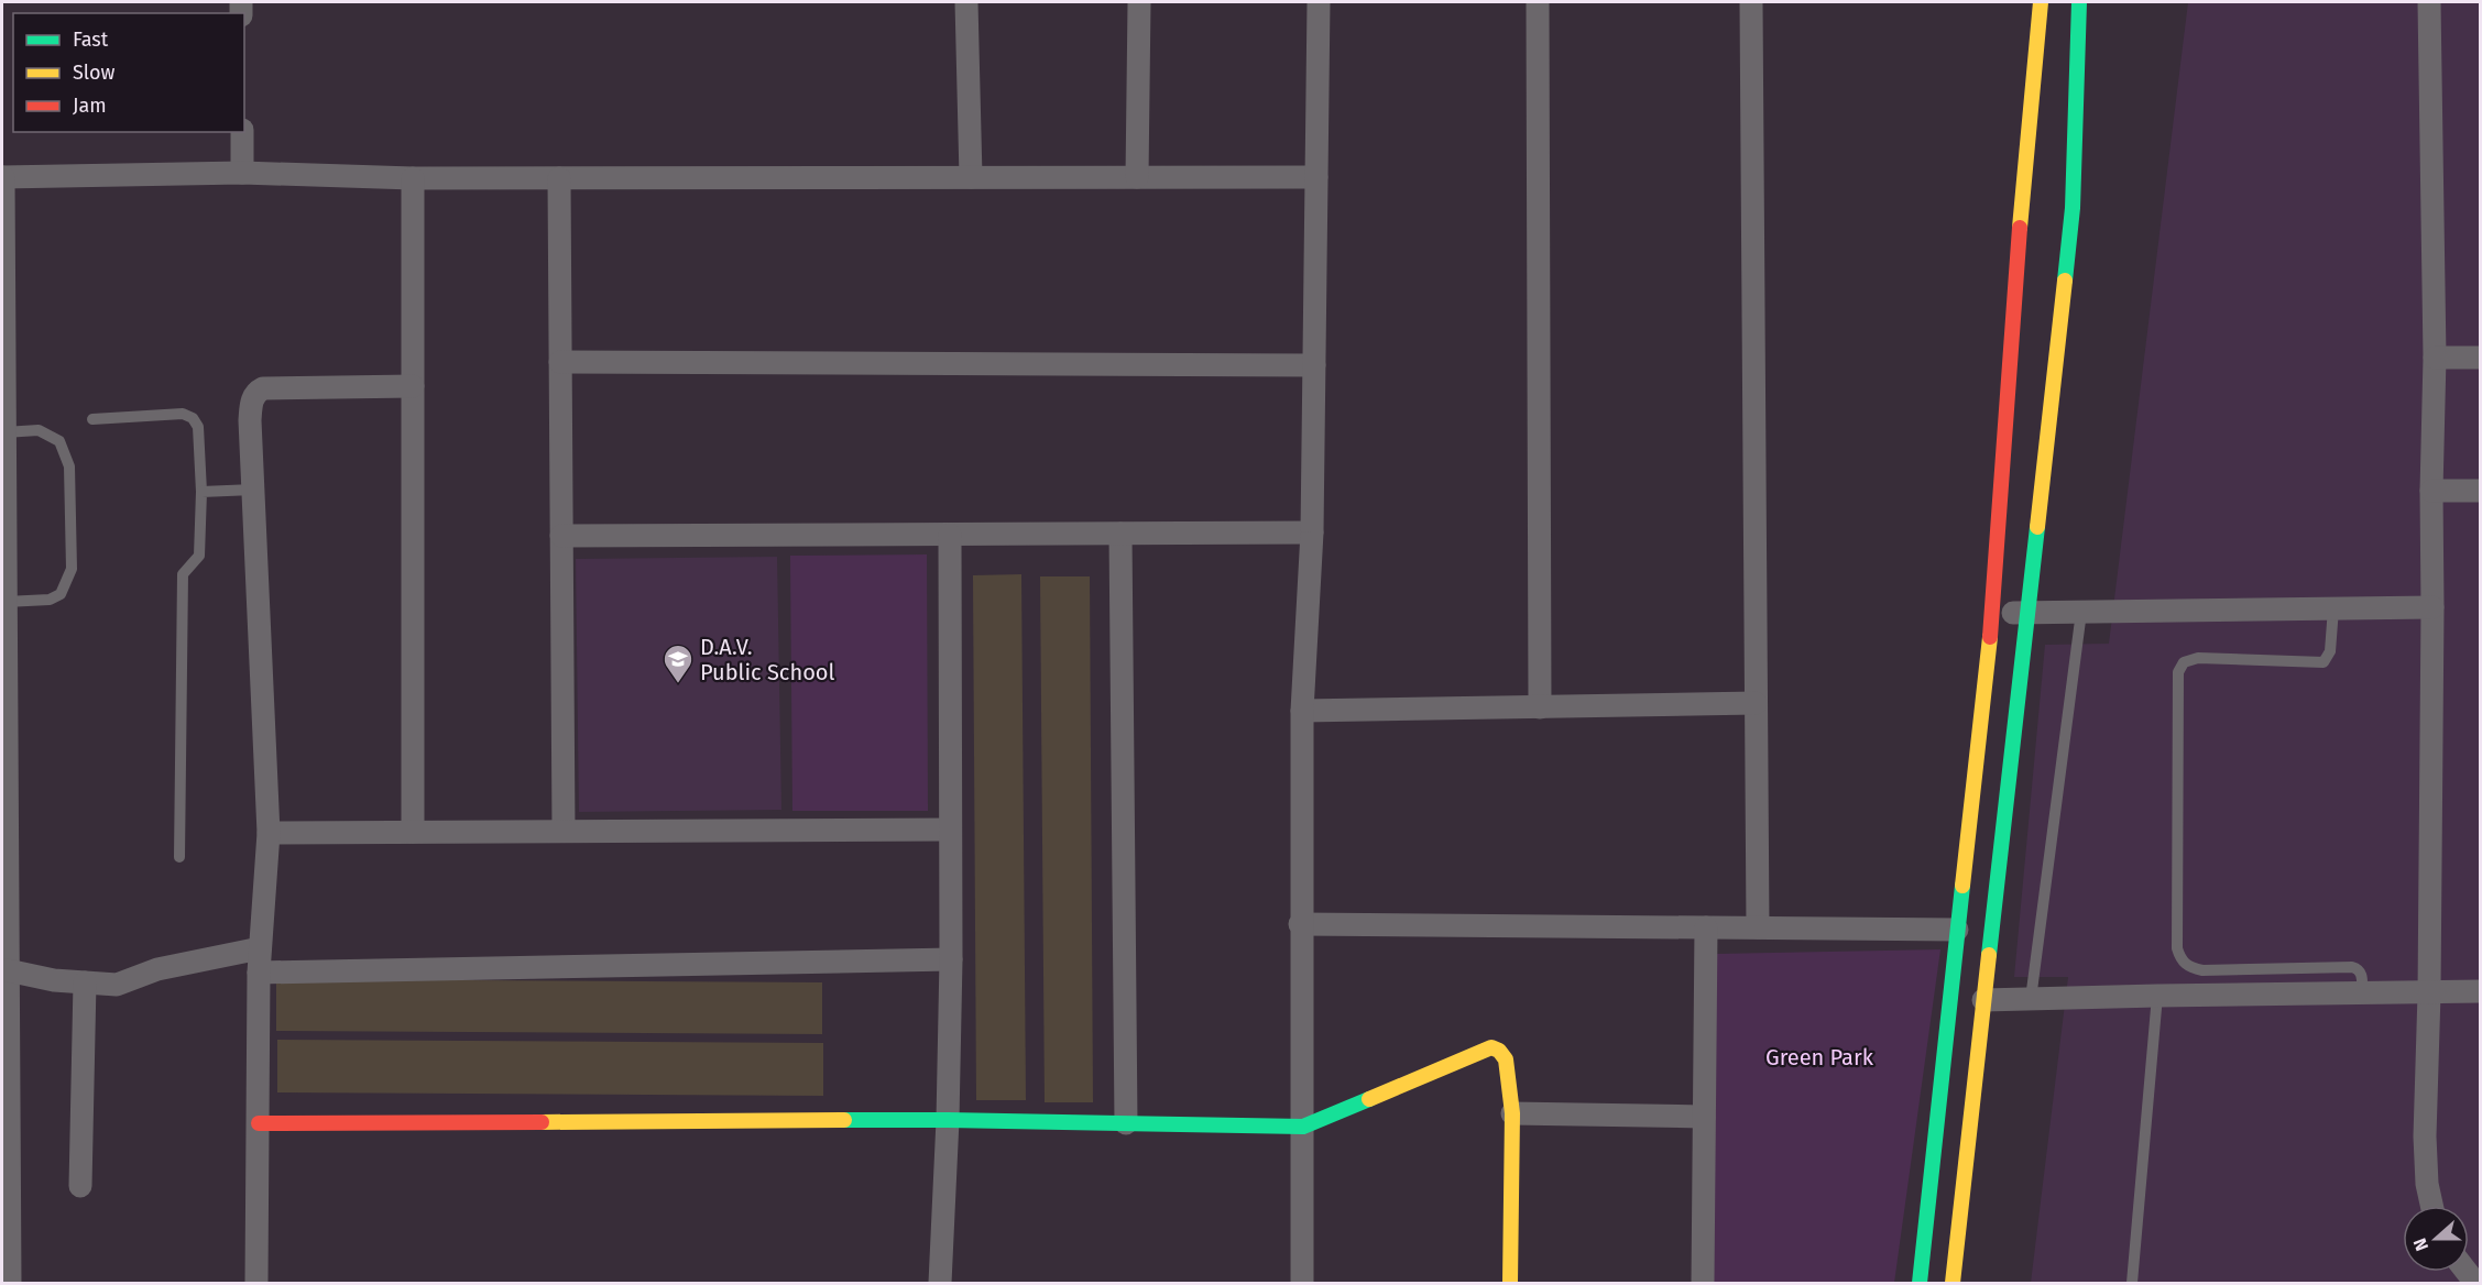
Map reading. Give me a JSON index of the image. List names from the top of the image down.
{
  "parks": ["Green Park"],
  "places": {
    "school or university": ["D.A.V. Public School"]
  },
  "legend": ["Fast", "Slow", "Jam"],
  "north": "left"
}
